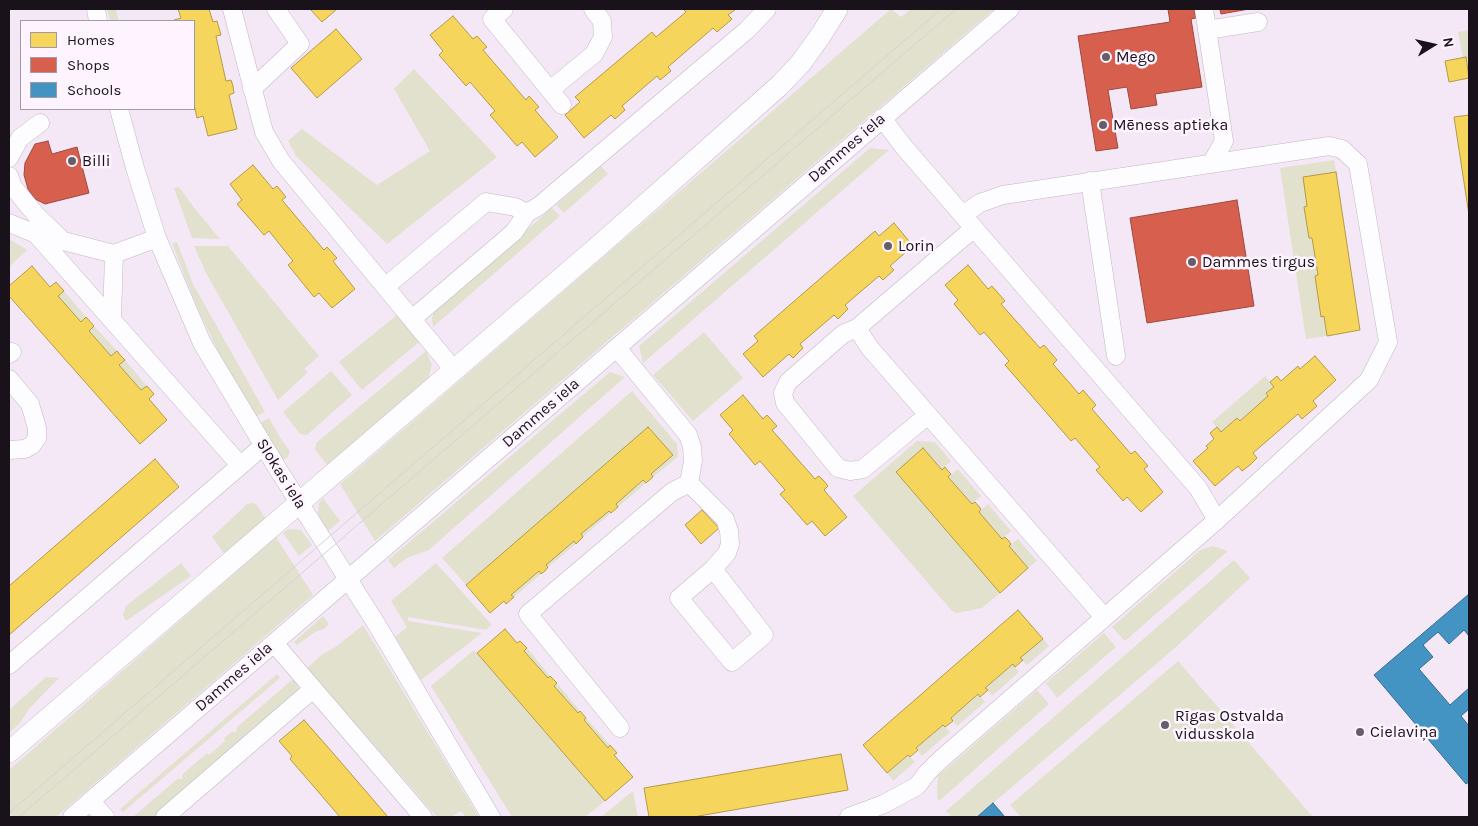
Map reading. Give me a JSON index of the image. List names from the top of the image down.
{
  "streets": {
    "street": ["Dammes iela", "Slokas iela"]
  },
  "crossings": [
    ["Dammes iela", "Slokas iela"]
  ],
  "places": [
    "Mego",
    "Mēness aptieka",
    "Billi",
    "Lorin",
    "Dammes tirgus",
    "Rīgas Ostvalda vidusskola",
    "Cielaviņa"
  ],
  "legend": ["Homes", "Shops", "Schools"],
  "north": "right"
}
